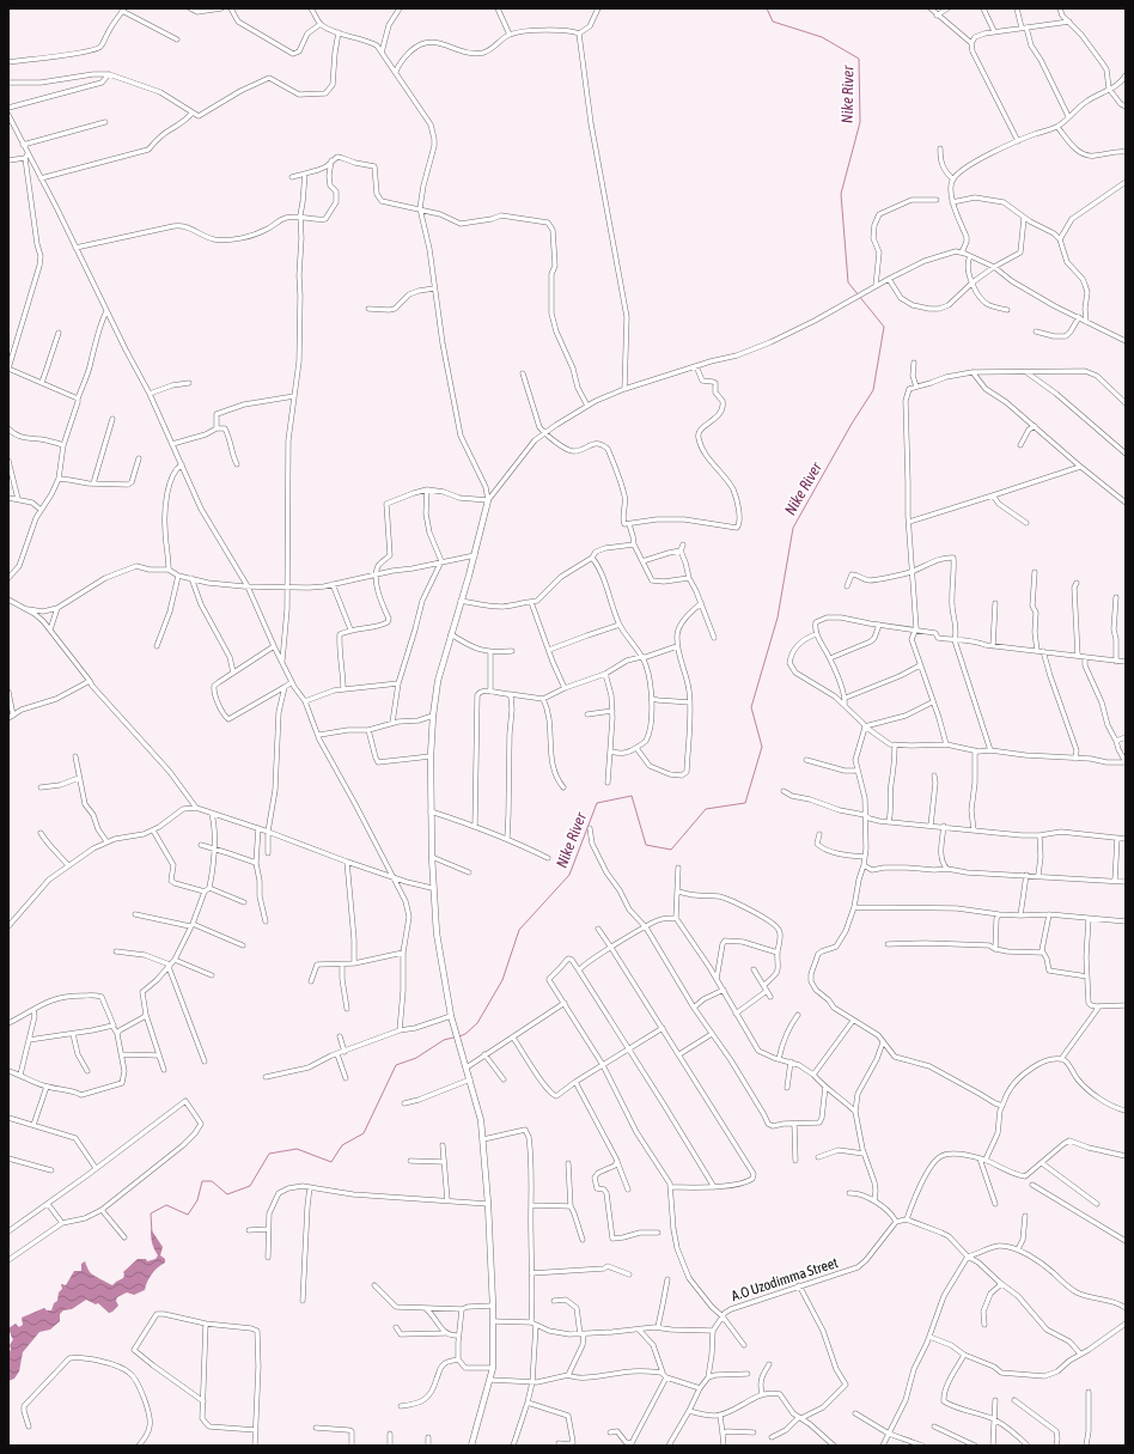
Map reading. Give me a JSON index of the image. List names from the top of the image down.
{
  "streets": {
    "street": ["A.O Uzodimma Street"]
  },
  "water": ["Nike River"]
}
